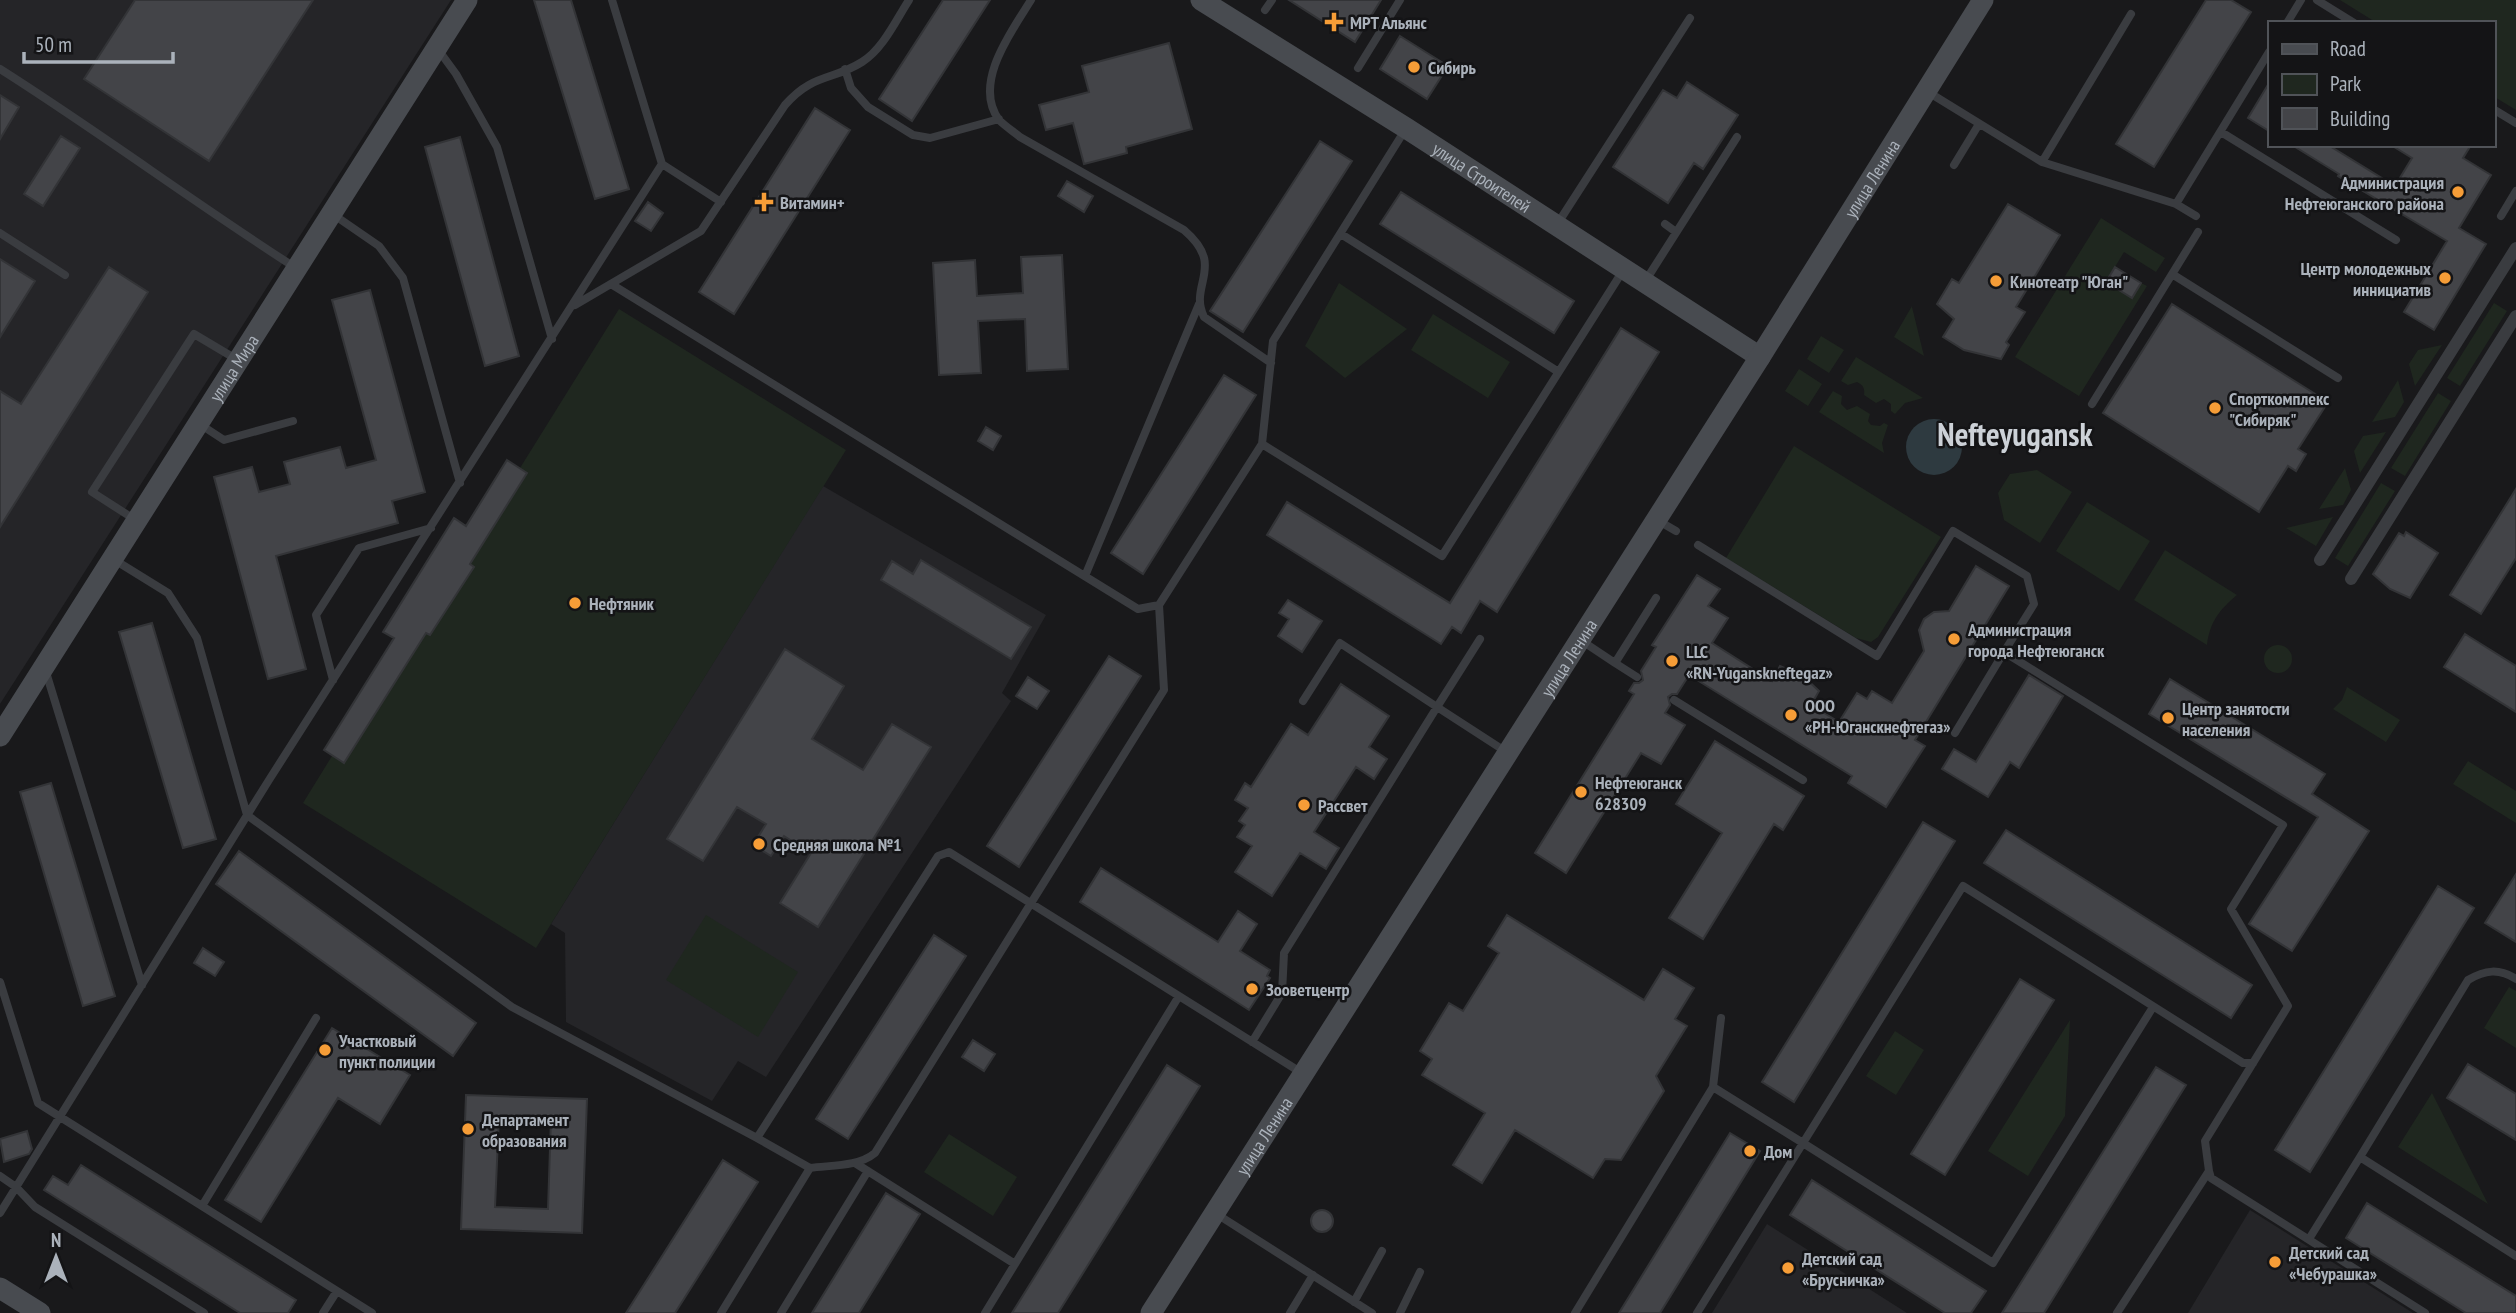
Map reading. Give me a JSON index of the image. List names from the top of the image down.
{
  "streets": {
    "main road": ["улица Строителей", "улица Ленина", "улица Мира"]
  },
  "crossings": [
    ["улица Строителей", "улица Ленина"]
  ],
  "districts": ["Nefteyugansk"],
  "places": {
    "health": ["МРТ Альянс", "Витамин+"],
    "other": [
      "Сибирь",
      "Администрация Нефтеюганского района",
      "Центр молодежных иннициатив",
      "Кинотеатр \"Юган\"",
      "Спорткомплекс \"Сибиряк\"",
      "Нефтяник",
      "Администрация города Нефтеюганск",
      "LLC «RN-Yuganskneftegaz»",
      "ООО «РН-Юганскнефтегаз»",
      "Центр занятости населения",
      "Нефтеюганск 628309",
      "Рассвет",
      "Средняя школа №1",
      "Зооветцентр",
      "Участковый пункт полиции",
      "Департамент образования",
      "Дом",
      "Детский сад «Чебурашка»",
      "Детский сад «Брусничка»"
    ]
  },
  "legend": ["Road", "Park", "Building"],
  "scale_bar": "50 m",
  "north": "top"
}
